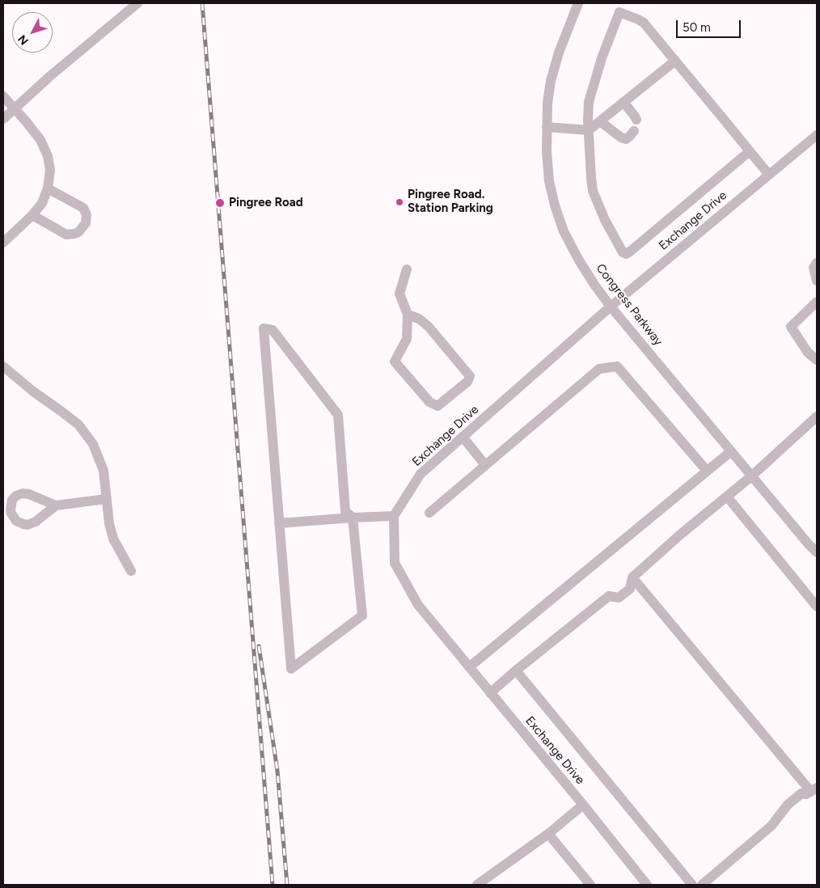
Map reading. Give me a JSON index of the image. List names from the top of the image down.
{
  "streets": {
    "street": ["Exchange Drive", "Congress Parkway"]
  },
  "crossings": [
    ["Exchange Drive", "Congress Parkway"]
  ],
  "places": ["Pingree Road. Station Parking", "Pingree Road"],
  "scale_bar": "50 m",
  "north": "bottom left"
}
